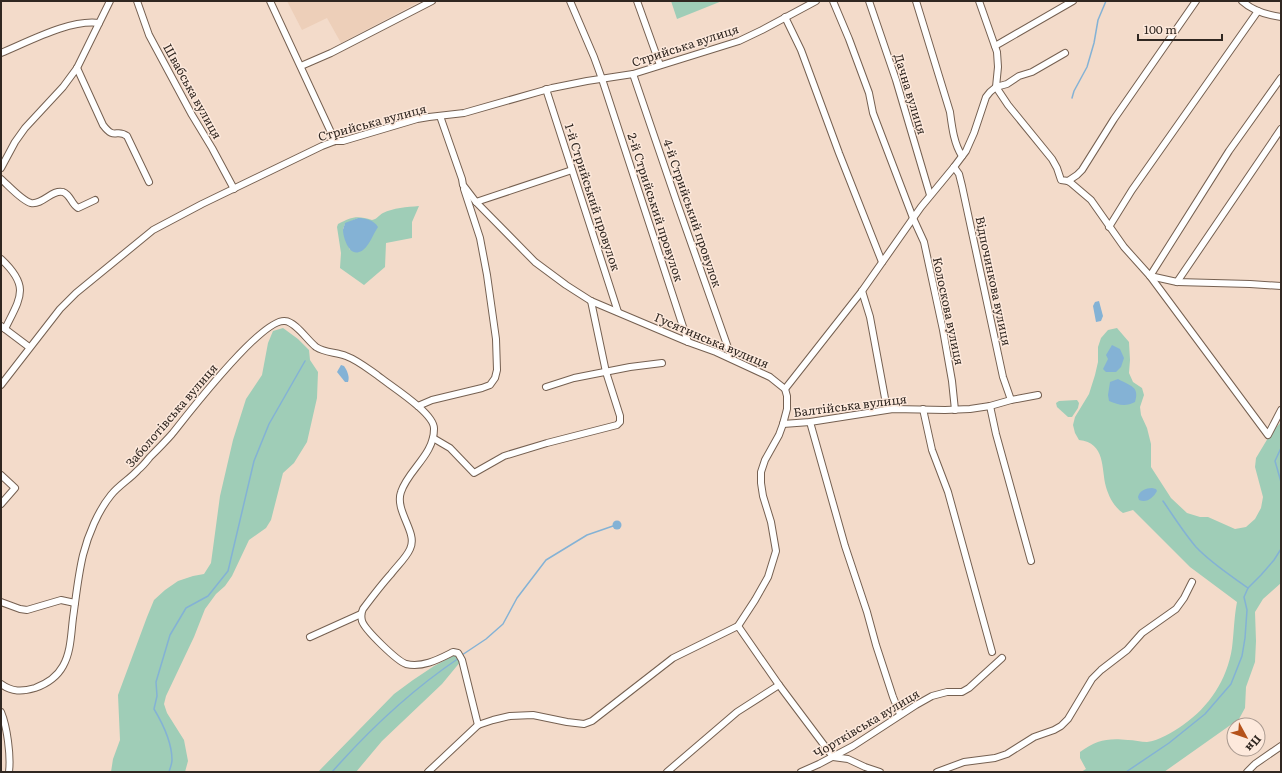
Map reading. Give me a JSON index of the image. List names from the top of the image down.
{
  "streets": {
    "street": [
      "Стрийська вулиця",
      "Швабська вулиця",
      "Дачна вулиця",
      "1-й Стрийський провулок",
      "2-й Стрийський провулок",
      "4-й Стрийський провулок",
      "Відпочинкова вулиця",
      "Колоскова вулиця",
      "Гусятинська вулиця",
      "Балтійська вулиця",
      "Заболотівська вулиця",
      "Чортківська вулиця"
    ]
  },
  "crossings": [
    ["Стрийська вулиця", "Швабська вулиця"],
    ["Стрийська вулиця", "1-й Стрийський провулок"],
    ["Стрийська вулиця", "2-й Стрийський провулок"],
    ["Стрийська вулиця", "4-й Стрийський провулок"],
    ["1-й Стрийський провулок", "Гусятинська вулиця"],
    ["2-й Стрийський провулок", "Гусятинська вулиця"],
    ["4-й Стрийський провулок", "Гусятинська вулиця"],
    ["Відпочинкова вулиця", "Балтійська вулиця"],
    ["Колоскова вулиця", "Балтійська вулиця"]
  ],
  "scale_bar": "100 m",
  "north": "bottom right"
}
